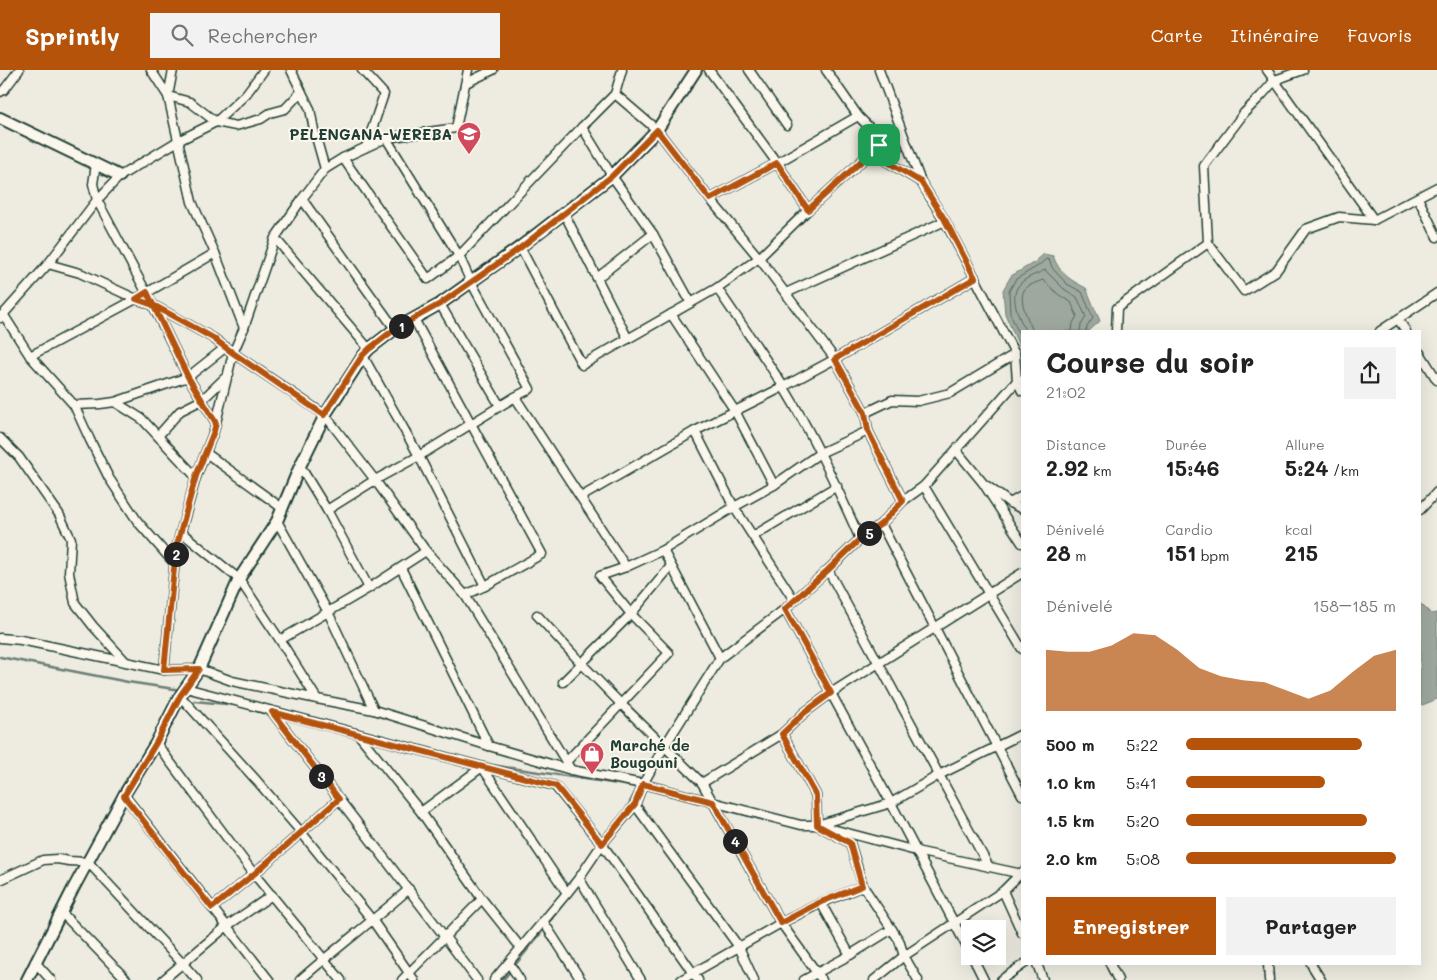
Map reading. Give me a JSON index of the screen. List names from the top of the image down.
{
  "places": {
    "school or university": ["PELENGANA-WEREBA"],
    "shop": ["Marché de Bougouni"]
  },
  "page": {
    "header": "Sprintly",
    "search": "Rechercher",
    "nav": ["Carte", "Itinéraire", "Favoris"],
    "pins": [
      "1",
      "5",
      "2",
      "3",
      "4"
    ],
    "heading": ["Course du soir", "21:02"],
    "stats": [
      ["Distance", "2.92 km"],
      ["Durée", "15:46"],
      ["Allure", "5:24 /km"],
      ["Dénivelé", "28 m"],
      ["Cardio", "151 bpm"],
      ["kcal", "215"]
    ],
    "chart": ["Dénivelé", "158–185 m"],
    "list": [
      {
        "name": "500 m",
        "note": "5:22"
      },
      {
        "name": "1.0 km",
        "note": "5:41"
      },
      {
        "name": "1.5 km",
        "note": "5:20"
      },
      {
        "name": "2.0 km",
        "note": "5:08"
      }
    ],
    "buttons": ["Enregistrer", "Partager"]
  }
}
